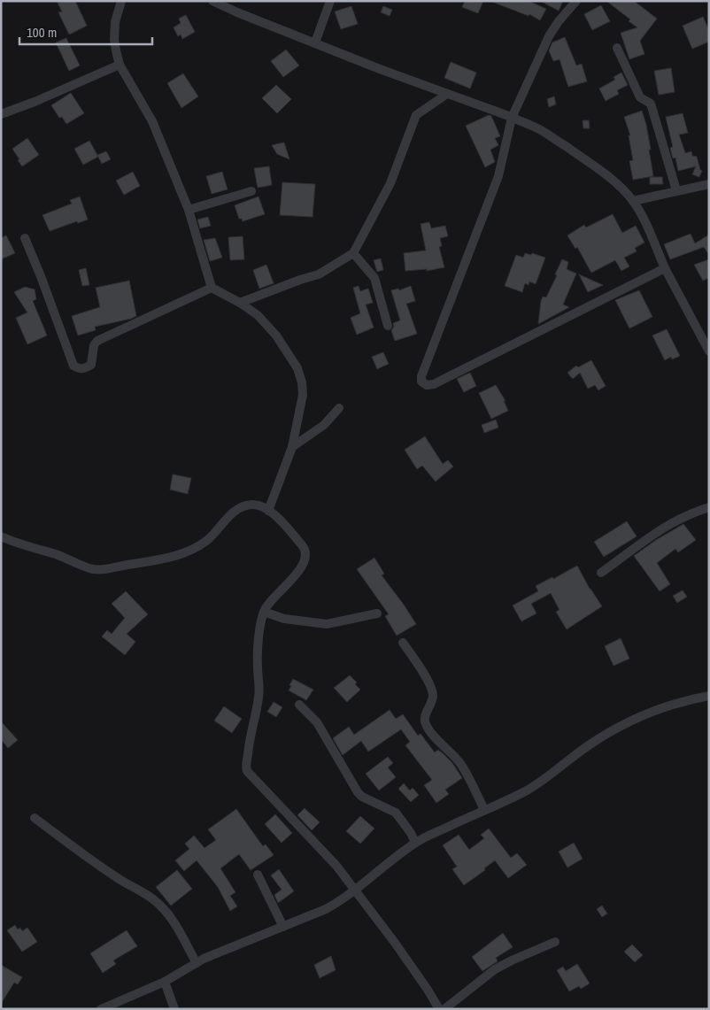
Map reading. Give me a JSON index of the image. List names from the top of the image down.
{
  "scale_bar": "100 m"
}
